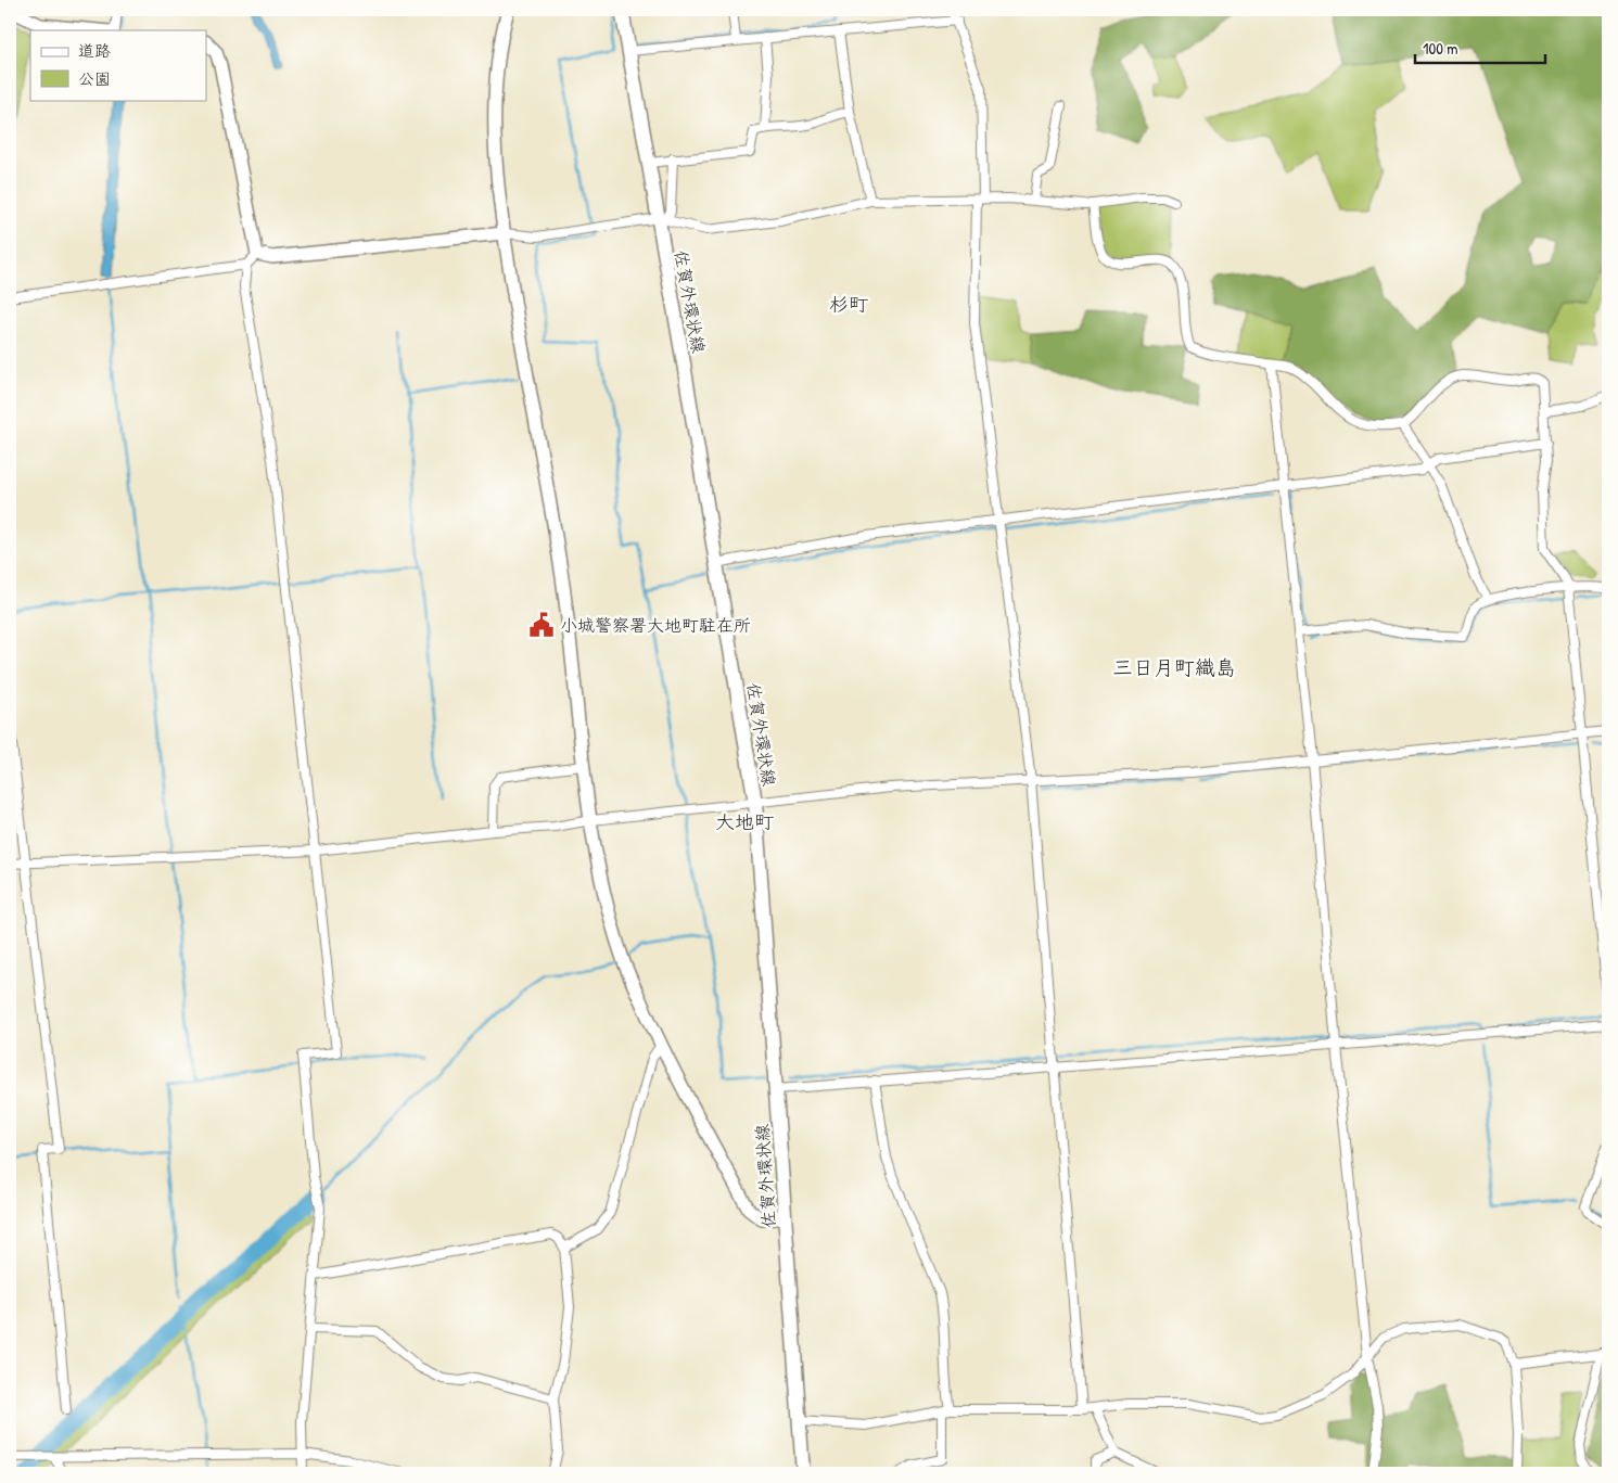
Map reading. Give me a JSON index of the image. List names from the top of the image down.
{
  "streets": {
    "main road": ["佐賀外環状線"]
  },
  "districts": ["杉町", "三日月町織島", "大地町"],
  "places": {
    "public building": ["小城警察署大地町駐在所"]
  },
  "legend": ["道路", "公園"],
  "scale_bar": "100 m"
}
